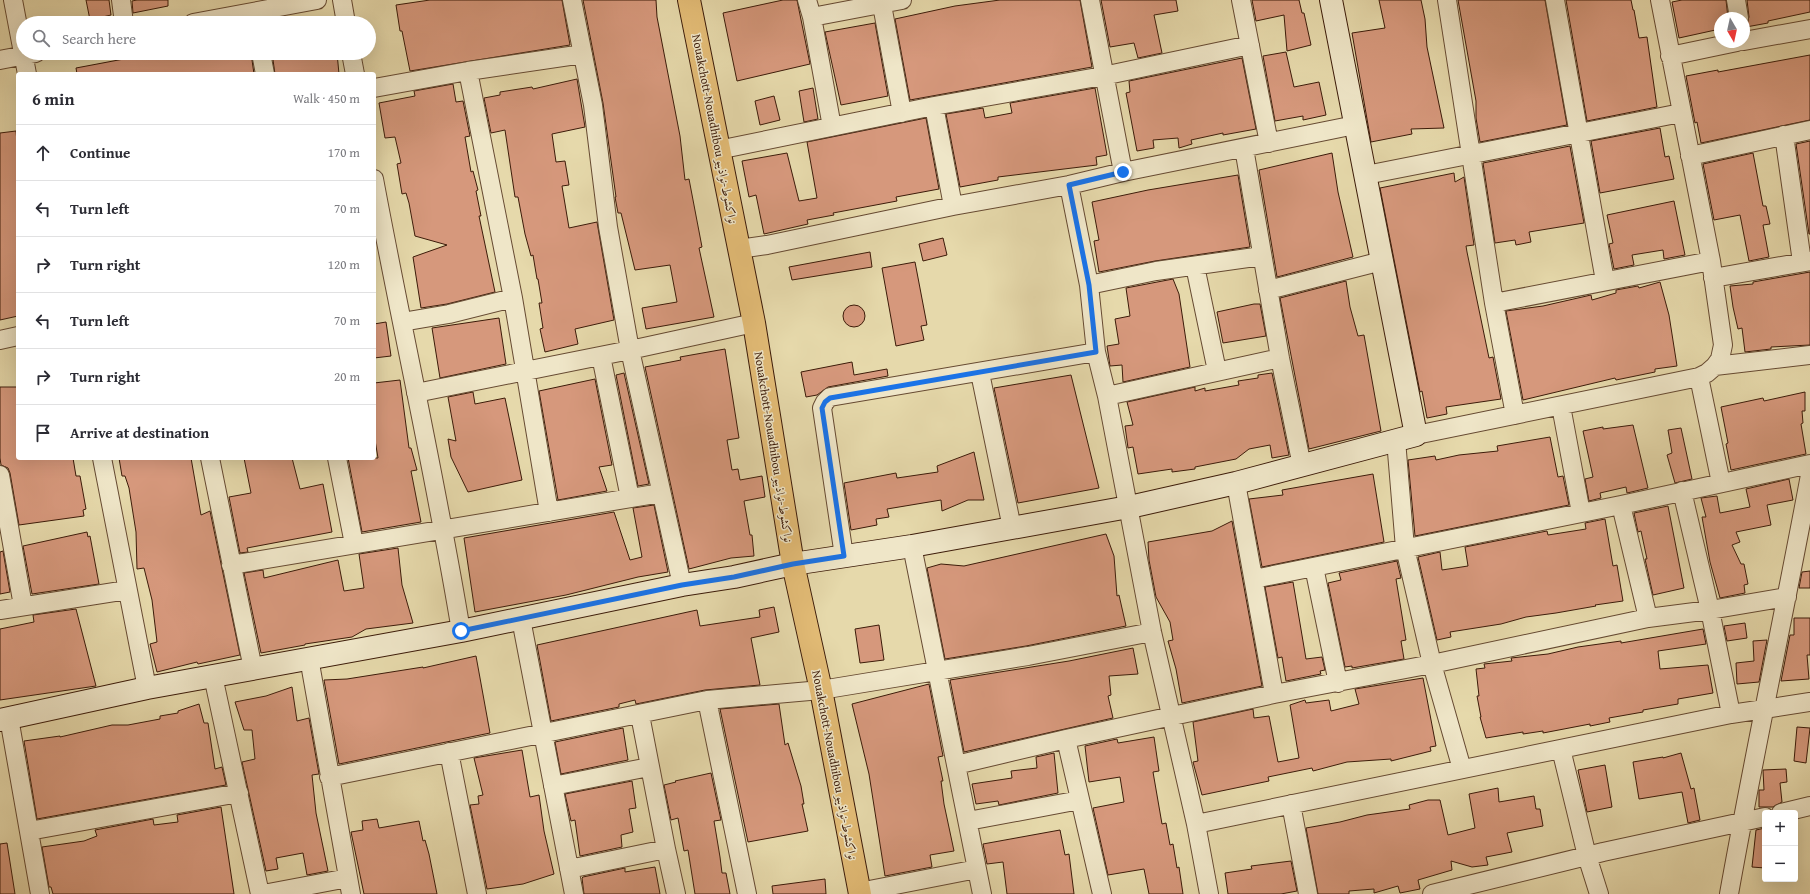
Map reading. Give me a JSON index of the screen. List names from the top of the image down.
{
  "streets": {
    "highway": ["Nouakchott-Nouadhibou نواكشوط-نواذيبو"]
  },
  "north": "bottom",
  "page": {
    "search": "Search here",
    "heading": ["6 min", "Walk · 450 m"],
    "list": [
      ["Continue", "170 m"],
      ["Turn left", "70 m"],
      ["Turn right", "120 m"],
      ["Turn left", "70 m"],
      ["Turn right", "20 m"],
      "Arrive at destination"
    ],
    "map_buttons": ["+", "−"]
  }
}
